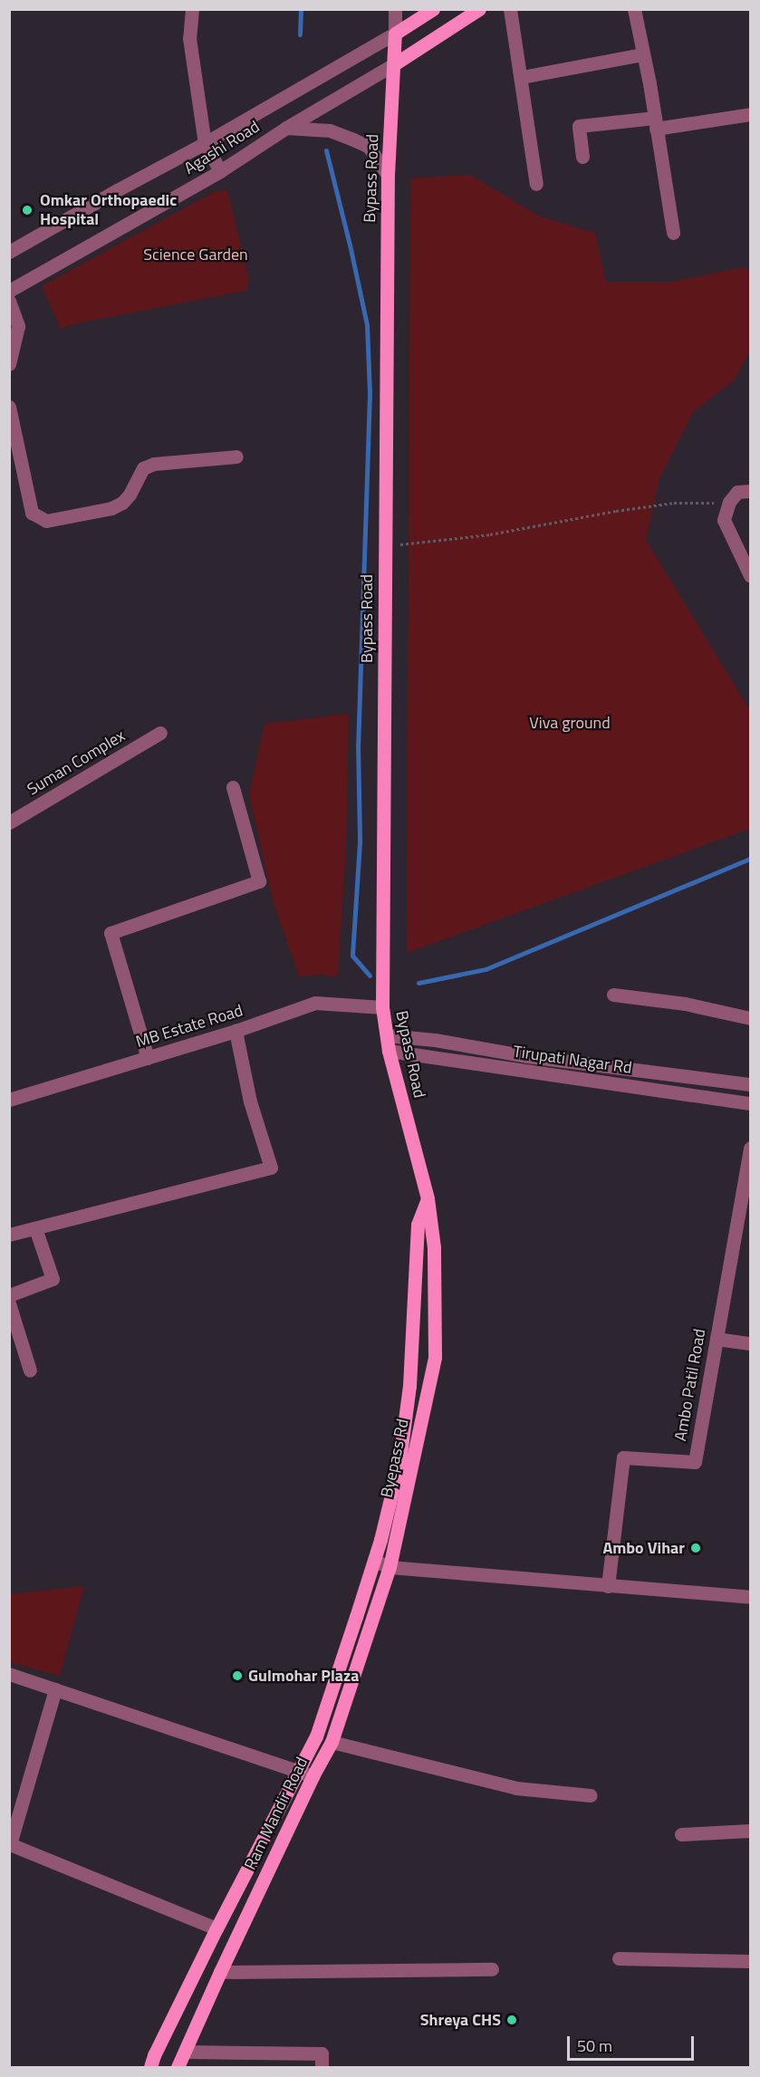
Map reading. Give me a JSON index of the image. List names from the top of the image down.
{
  "streets": {
    "main road": ["Bypass Road", "Byepass Rd", "Ram Mandir Road"],
    "street": [
      "Agashi Road",
      "Suman Complex",
      "MB Estate Road",
      "Tirupati Nagar Rd",
      "Ambo Patil Road"
    ]
  },
  "crossings": [
    ["Agashi Road", "Bypass Road"],
    ["Bypass Road", "MB Estate Road"],
    ["Bypass Road", "Tirupati Nagar Rd"],
    ["Bypass Road", "Byepass Rd"],
    ["Byepass Rd", "Ram Mandir Road"]
  ],
  "parks": ["Science Garden", "Viva ground"],
  "places": [
    "Omkar Orthopaedic Hospital",
    "Ambo Vihar",
    "Gulmohar Plaza",
    "Shreya CHS"
  ],
  "scale_bar": "50 m"
}
